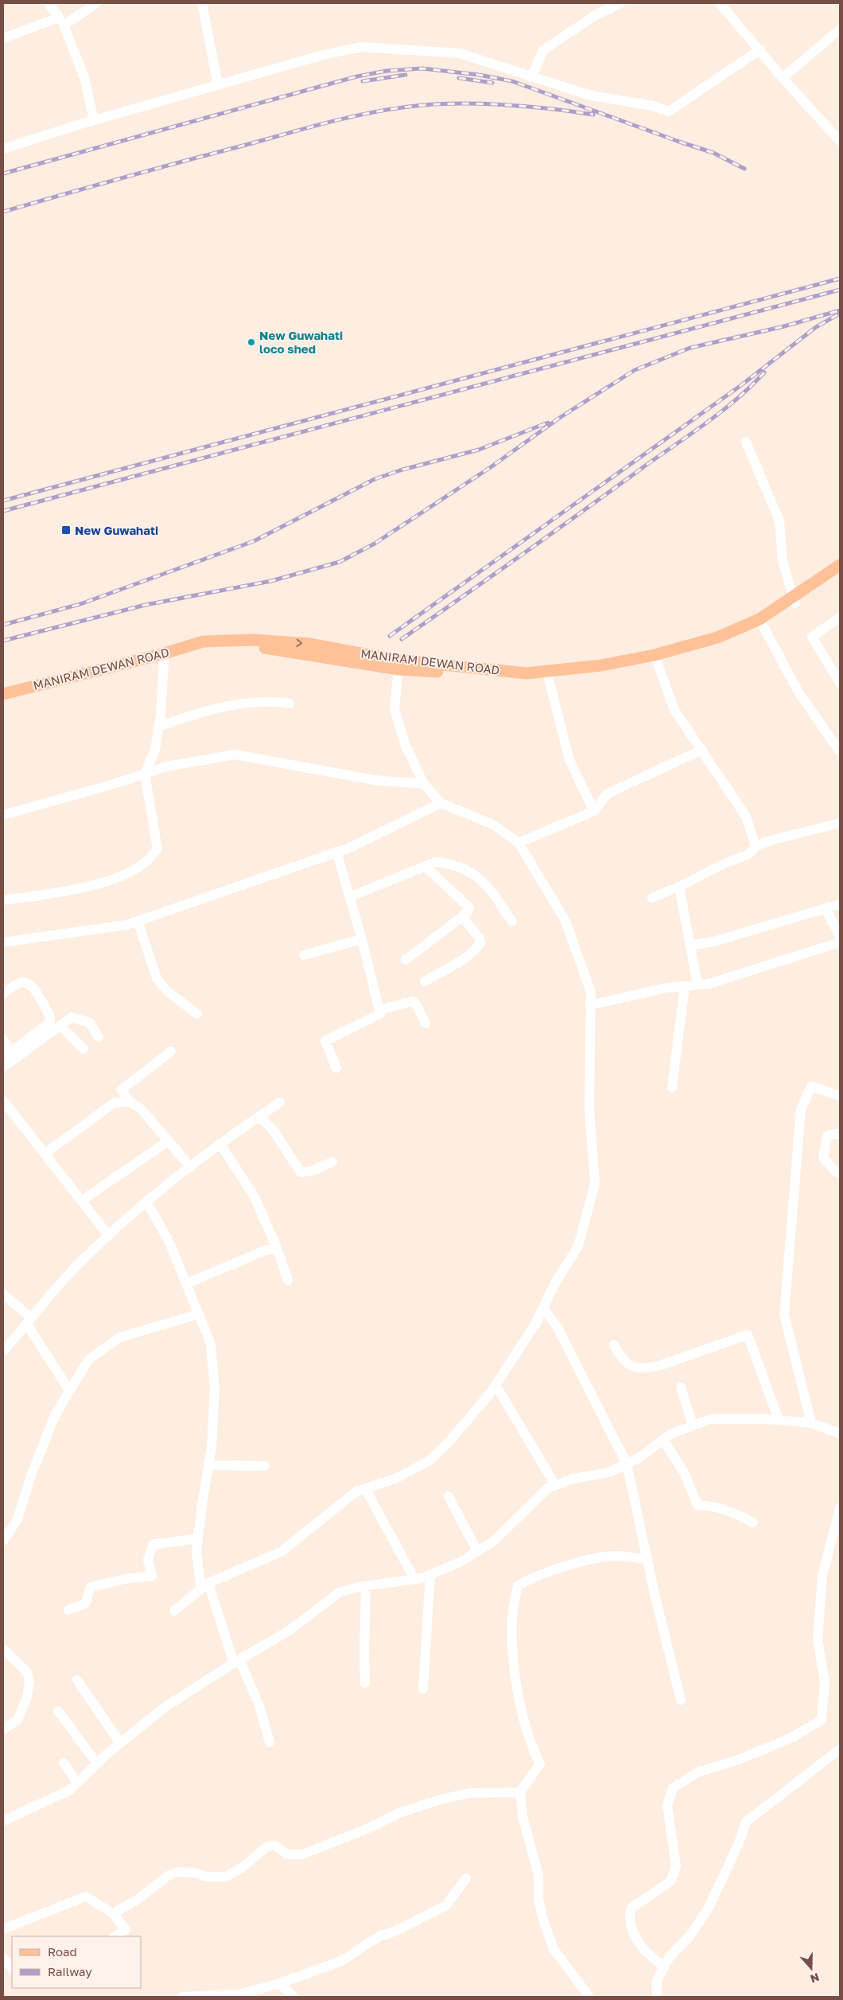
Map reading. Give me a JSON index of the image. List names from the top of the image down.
{
  "streets": {
    "main road": ["MANIRAM DEWAN ROAD"]
  },
  "places": {
    "other": ["New Guwahati loco shed"],
    "transit": ["New Guwahati"]
  },
  "legend": ["Road", "Railway"],
  "north": "bottom"
}
